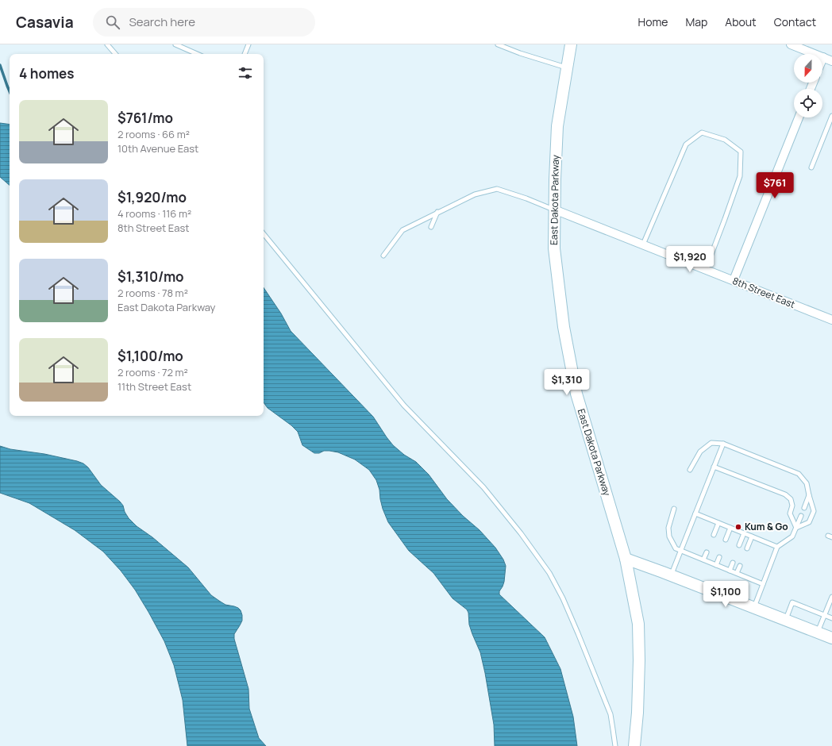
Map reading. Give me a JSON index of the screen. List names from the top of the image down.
{
  "streets": {
    "main road": ["East Dakota Parkway"],
    "street": ["8th Street East"]
  },
  "crossings": [
    ["East Dakota Parkway", "8th Street East"]
  ],
  "places": ["Kum & Go"],
  "north": "bottom",
  "page": {
    "header": "Casavia",
    "search": "Search here",
    "nav": [
      "Home",
      "Map",
      "About",
      "Contact"
    ],
    "heading": "4 homes",
    "list": [
      {
        "name": "$761/mo",
        "note": "2 rooms · 66 m² · 10th Avenue East"
      },
      {
        "name": "$1,920/mo",
        "note": "4 rooms · 116 m² · 8th Street East"
      },
      {
        "name": "$1,310/mo",
        "note": "2 rooms · 78 m² · East Dakota Parkway"
      },
      {
        "name": "$1,100/mo",
        "note": "2 rooms · 72 m² · 11th Street East"
      }
    ],
    "price": [
      "$761",
      "$1,920",
      "$1,310",
      "$1,100"
    ]
  }
}
